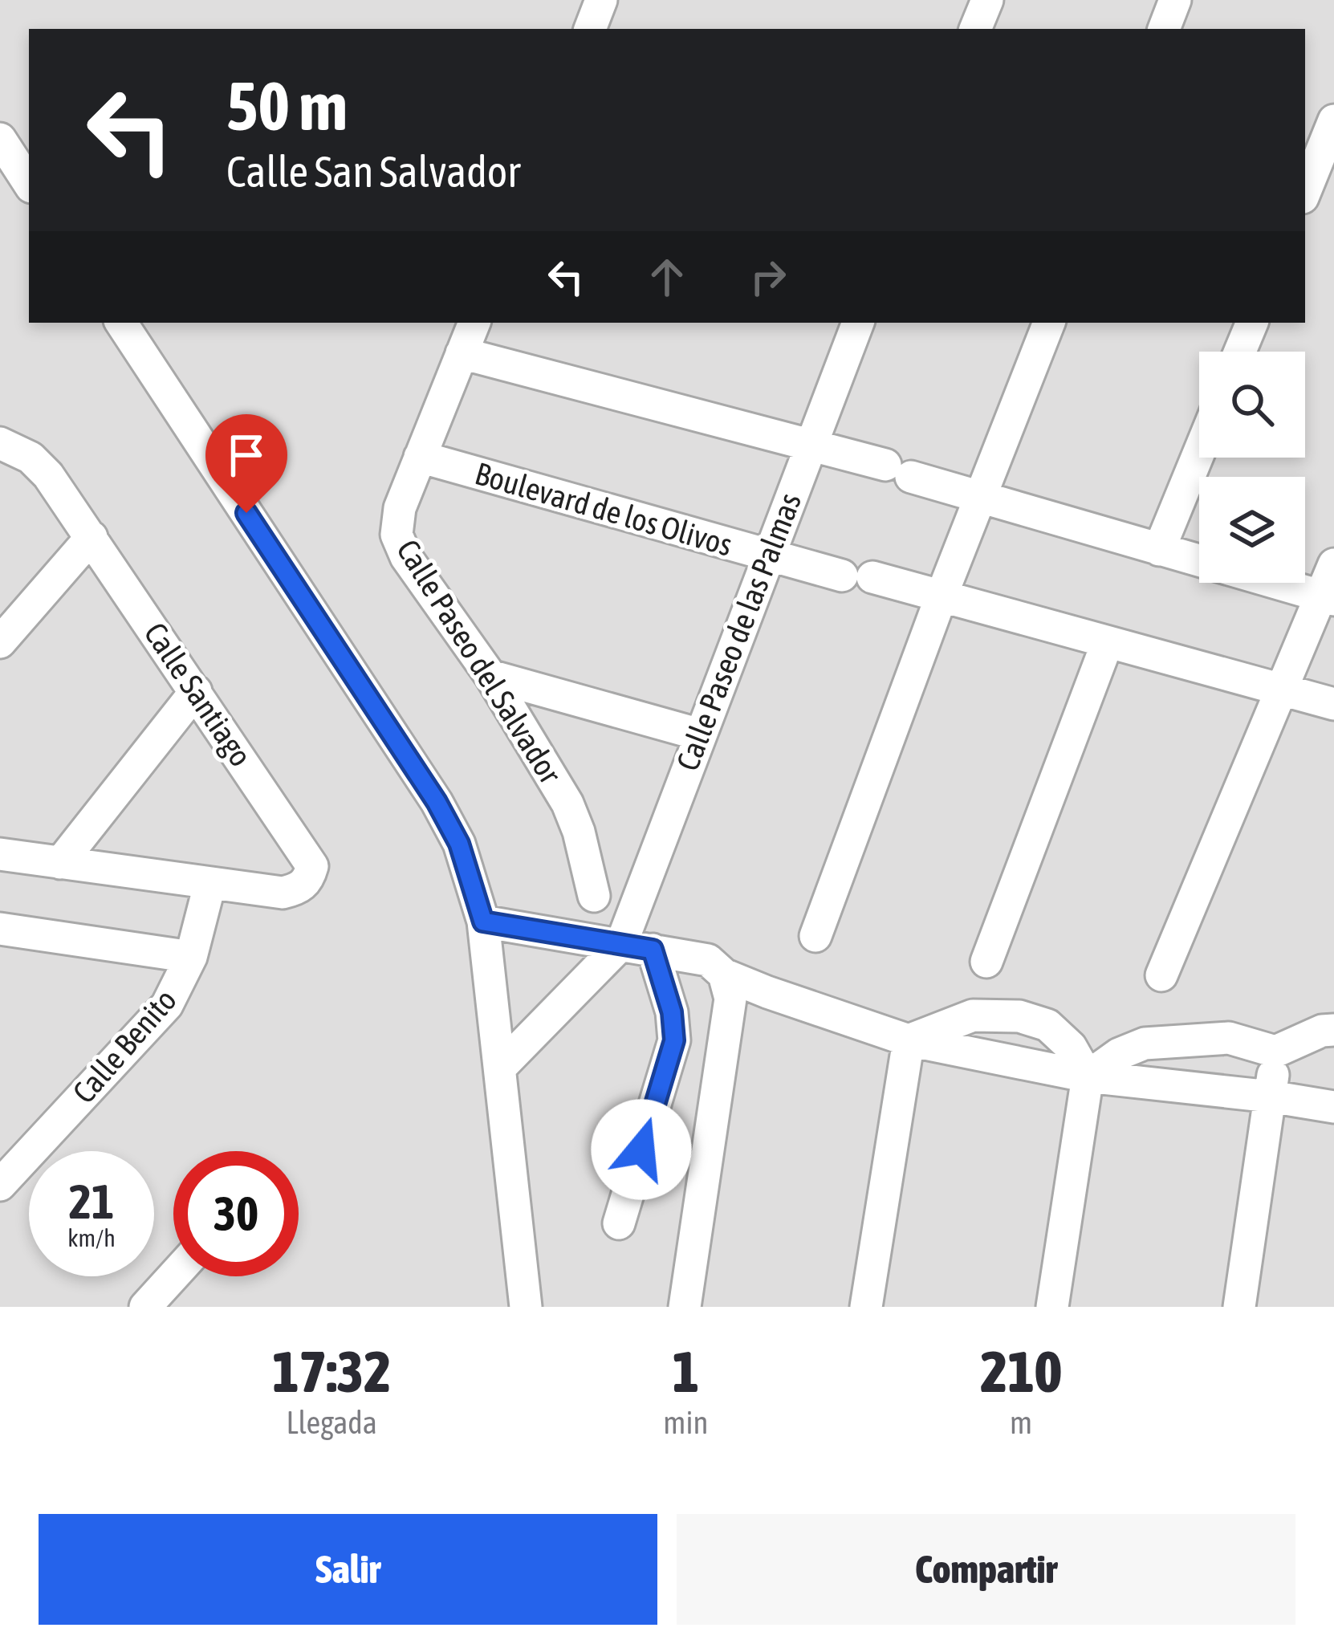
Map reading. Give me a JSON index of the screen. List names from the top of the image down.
{
  "streets": {
    "street": [
      "Boulevard de los Olivos",
      "Calle Paseo de las Palmas",
      "Calle Paseo del Salvador",
      "Calle Santiago",
      "Calle Benito"
    ]
  },
  "crossings": [
    ["Boulevard de los Olivos", "Calle Paseo de las Palmas"],
    ["Boulevard de los Olivos", "Calle Paseo del Salvador"],
    ["Calle Santiago", "Calle Benito"]
  ],
  "page": {
    "turn": ["50 m", "Calle San Salvador"],
    "speed": "21 km/h",
    "limit": "30",
    "eta": [
      "17:32",
      "Llegada",
      "1",
      "min",
      "210",
      "m"
    ],
    "buttons": ["Salir", "Compartir"]
  }
}
